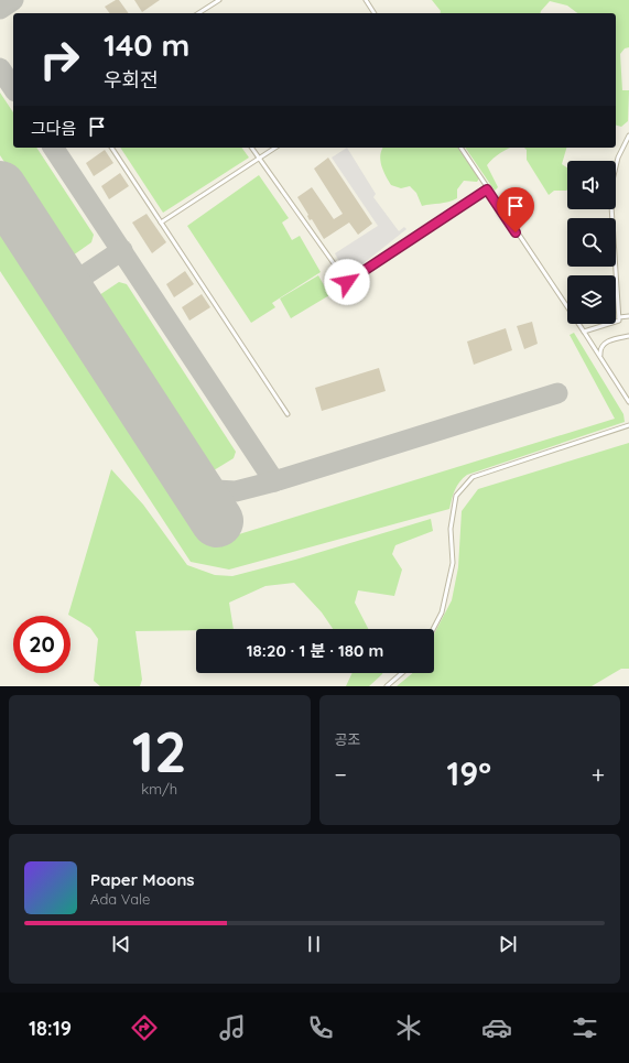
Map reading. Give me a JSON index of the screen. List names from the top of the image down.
{
  "page": {
    "turn": ["140 m", "우회전"],
    "then": "그다음",
    "limit": "20",
    "trip": "18:20 · 1 분 · 180 m",
    "tile": [
      ["12", "km/h"],
      "공조"
    ],
    "heat": ["−", "19°", "+"],
    "song": ["Paper Moons", "Ada Vale"],
    "tabs": "18:19"
  }
}
